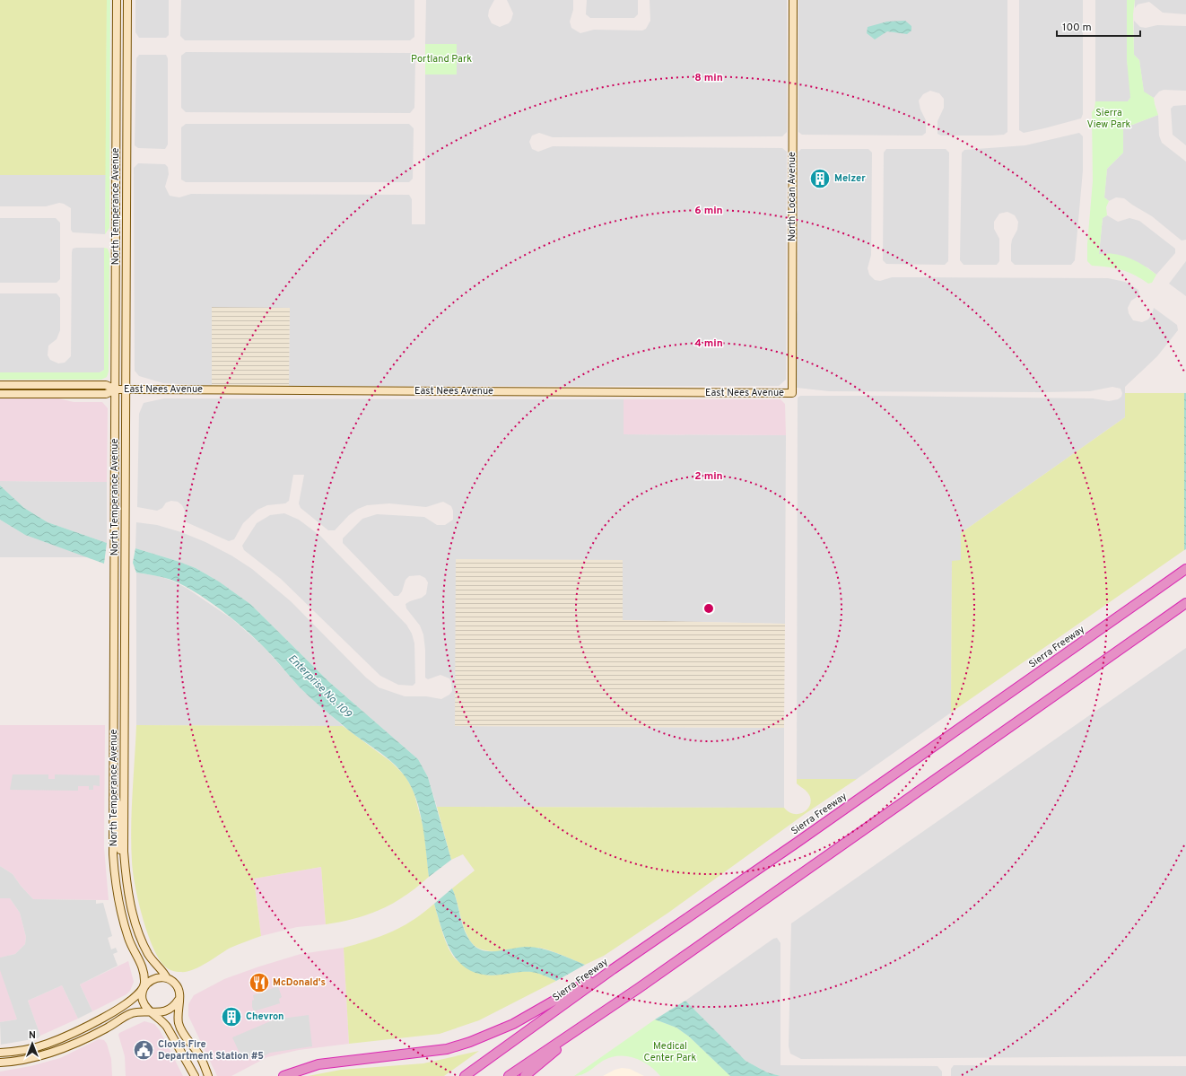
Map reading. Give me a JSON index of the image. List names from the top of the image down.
{
  "streets": {
    "highway": ["Sierra Freeway"],
    "main road": ["North Locan Avenue", "North Temperance Avenue", "East Nees Avenue"]
  },
  "crossings": [
    ["North Locan Avenue", "East Nees Avenue"],
    ["North Temperance Avenue", "East Nees Avenue"]
  ],
  "water": ["Enterprise No. 109"],
  "parks": ["Portland Park", "Sierra View Park", "Medical Center Park"],
  "places": {
    "building": ["Melzer", "Chevron"],
    "restaurant": ["McDonald's"],
    "public building": ["Clovis Fire Department Station #5"]
  },
  "scale_bar": "100 m",
  "north": "top",
  "rings": [
    "8 min",
    "6 min",
    "4 min",
    "2 min"
  ]
}
